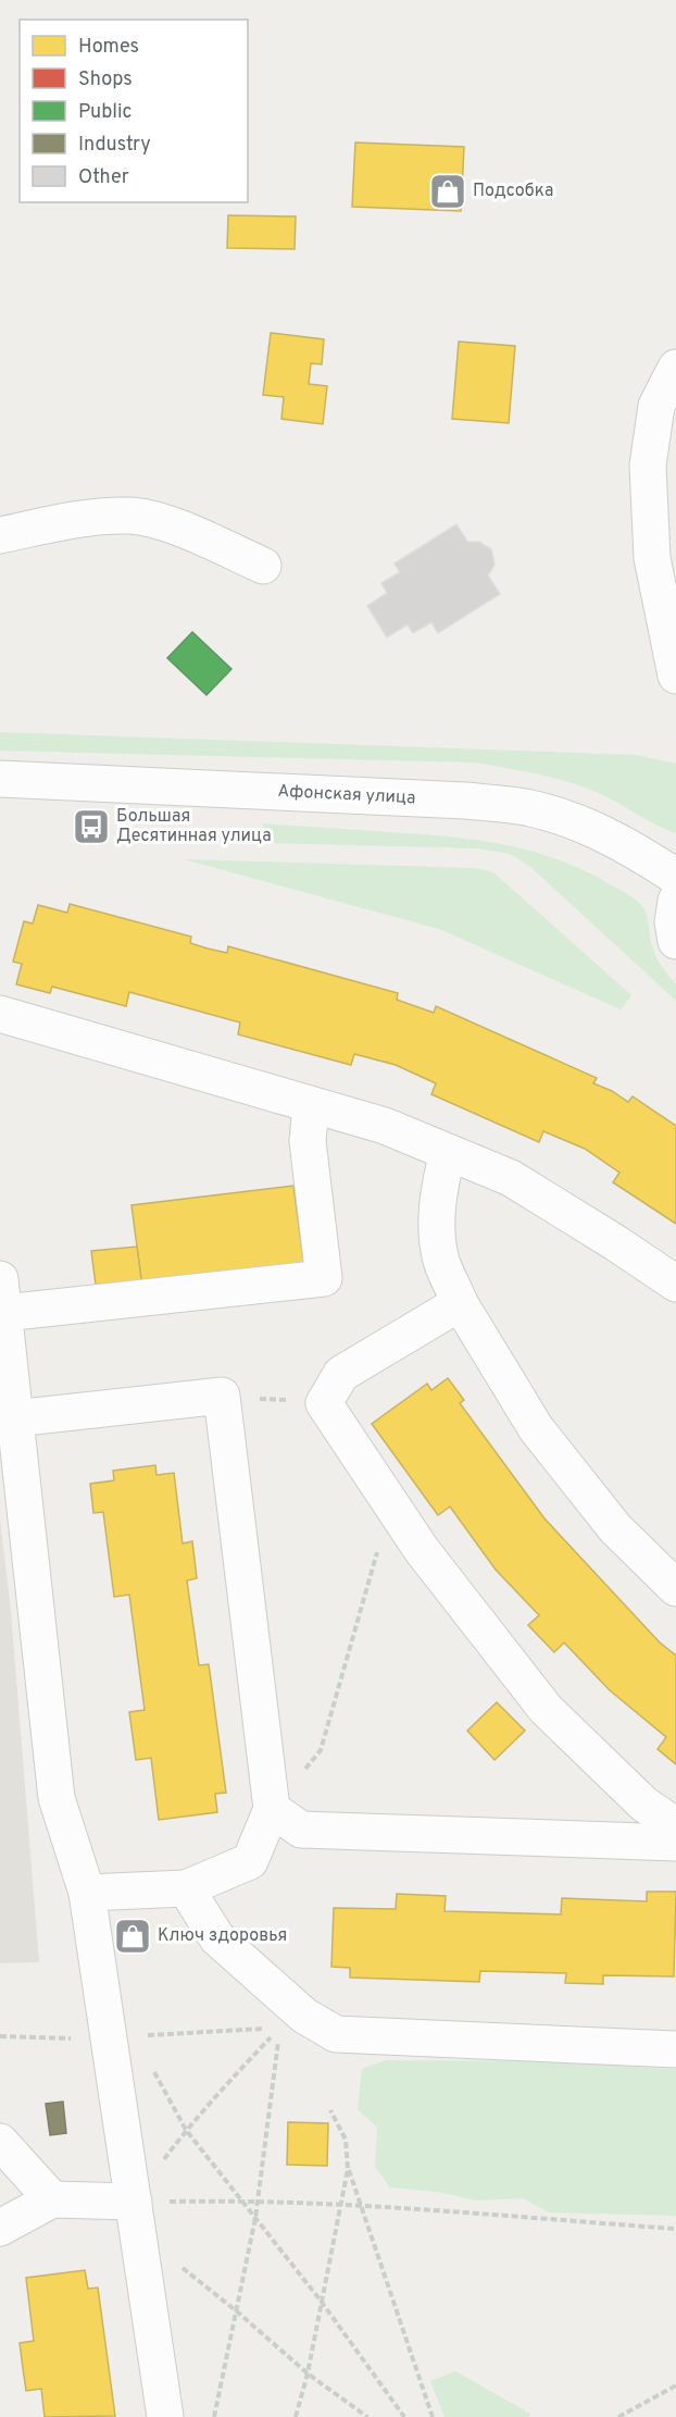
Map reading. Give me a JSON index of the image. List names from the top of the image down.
{
  "streets": {
    "street": ["Афонская улица"]
  },
  "places": {
    "shop": ["Подсобка", "Ключ здоровья"],
    "bus stop": ["Большая Десятинная улица"]
  },
  "legend": [
    "Homes",
    "Shops",
    "Public",
    "Industry",
    "Other"
  ]
}
